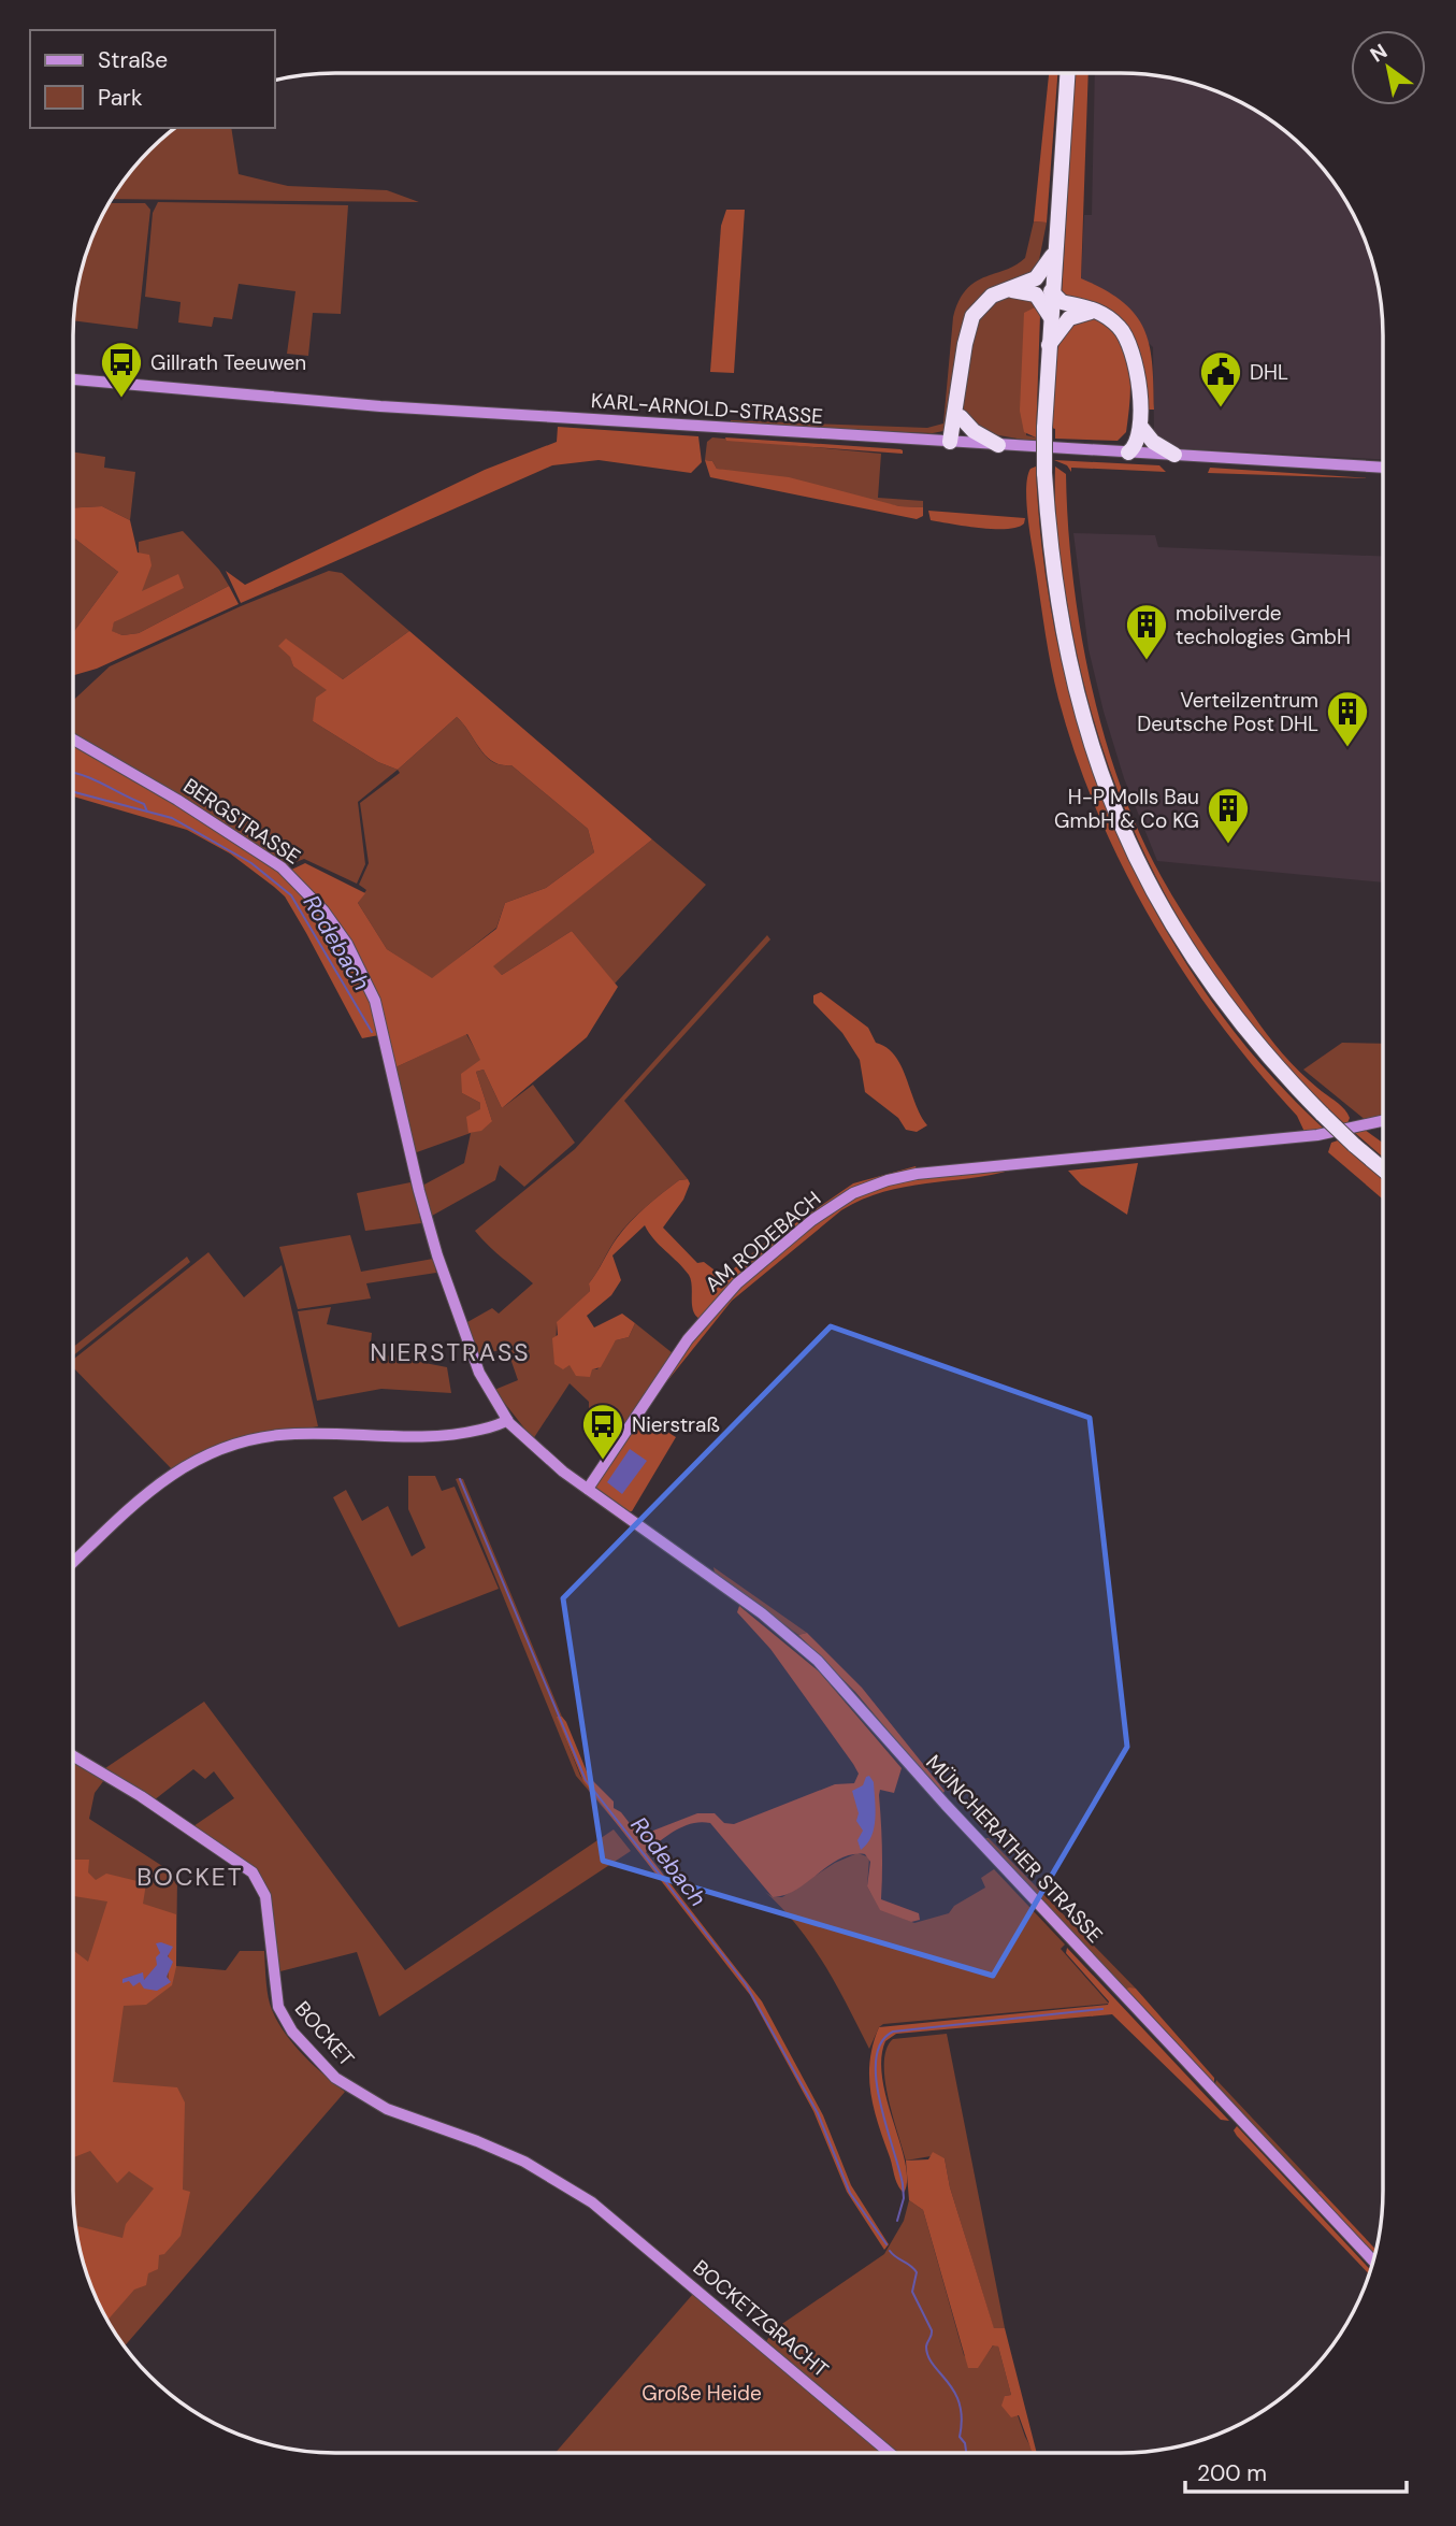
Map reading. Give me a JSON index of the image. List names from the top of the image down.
{
  "streets": {
    "street": [
      "KARL-ARNOLD-STRASSE",
      "BERGSTRASSE",
      "AM RODEBACH",
      "MÜNCHERATHER STRASSE",
      "BOCKET",
      "BOCKETZGRACHT"
    ]
  },
  "crossings": [
    ["AM RODEBACH", "MÜNCHERATHER STRASSE"],
    ["BOCKET", "BOCKETZGRACHT"]
  ],
  "districts": ["NIERSTRASS", "BOCKET"],
  "water": ["Rodebach"],
  "parks": ["Große Heide"],
  "places": {
    "bus stop": ["Gillrath Teeuwen", "Nierstraß"],
    "public building": ["DHL"],
    "building": ["mobilverde techologies GmbH", "Verteilzentrum Deutsche Post DHL", "H-P Molls Bau GmbH & Co KG"]
  },
  "legend": ["Straße", "Park"],
  "scale_bar": "200 m",
  "north": "top left"
}
